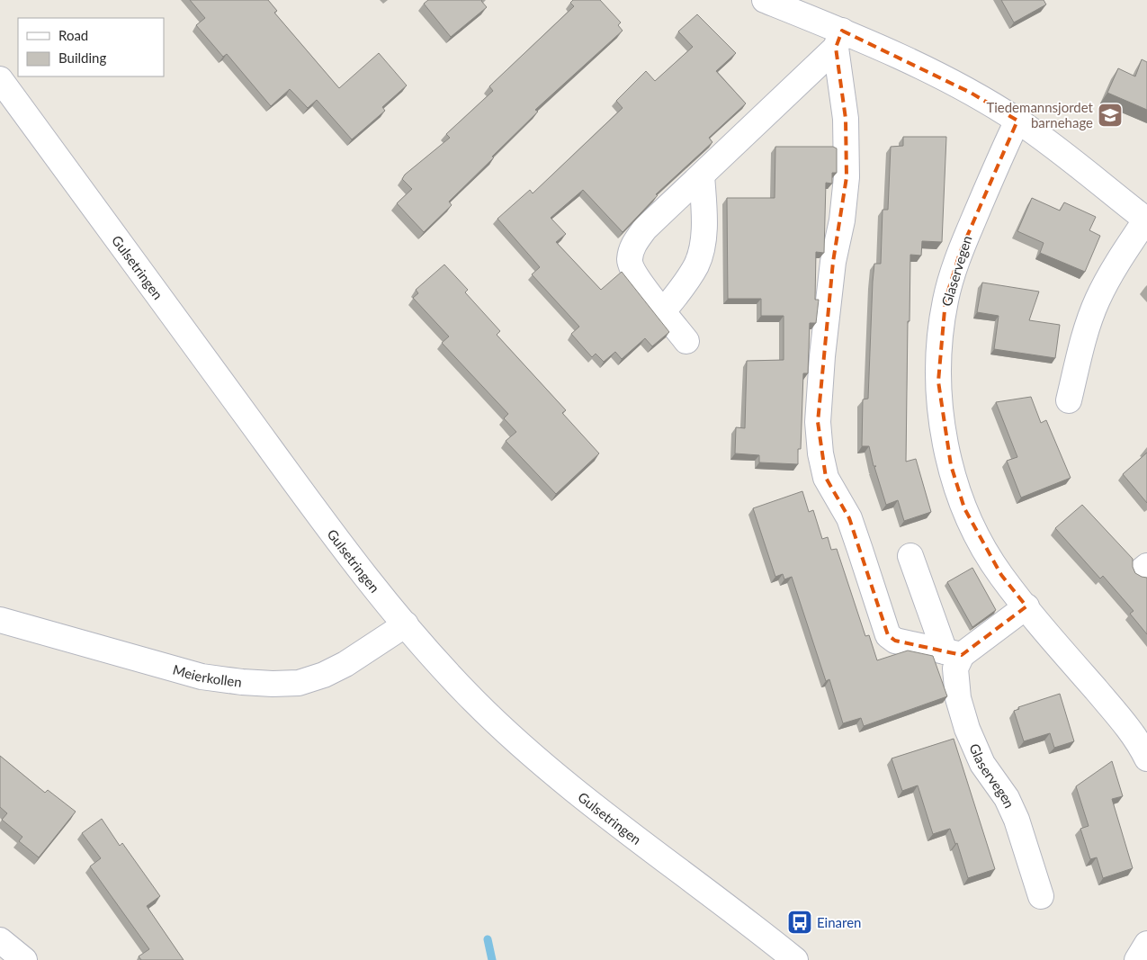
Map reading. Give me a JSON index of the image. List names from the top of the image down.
{
  "streets": {
    "street": ["Gulsetringen", "Glaservegen", "Meierkollen"]
  },
  "crossings": [
    ["Gulsetringen", "Meierkollen"]
  ],
  "places": {
    "school or university": ["Tiedemannsjordet barnehage"],
    "bus stop": ["Einaren"]
  },
  "legend": ["Road", "Building"]
}
